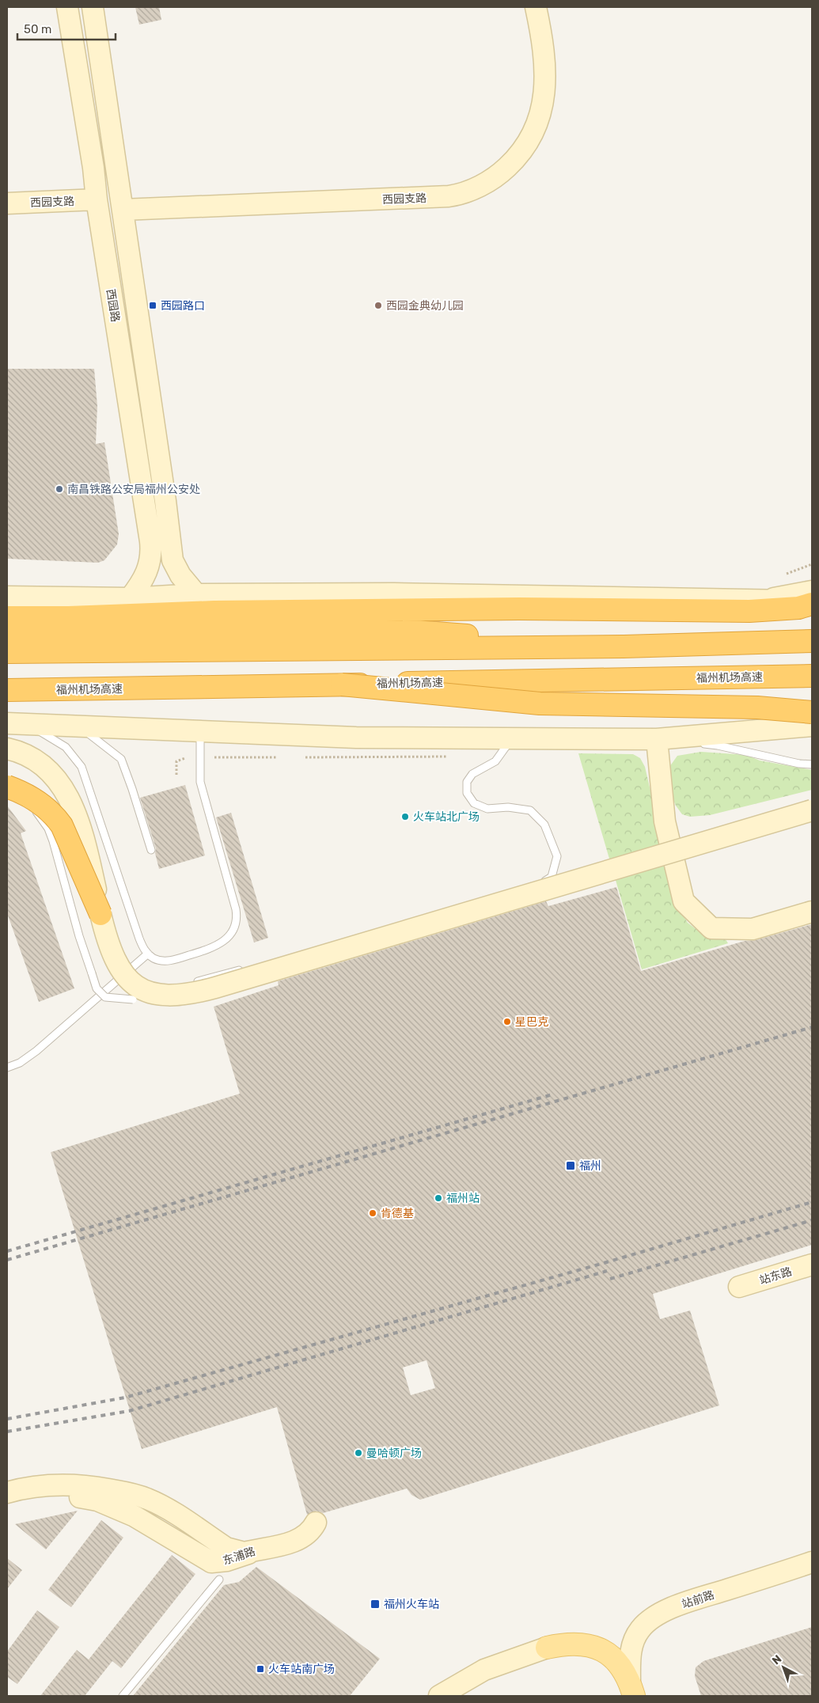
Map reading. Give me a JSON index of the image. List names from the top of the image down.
{
  "streets": {
    "highway": ["福州机场高速"],
    "main road": [
      "西园支路",
      "西园路",
      "站东路",
      "东浦路",
      "站前路"
    ]
  },
  "crossings": [
    ["西园支路", "西园路"]
  ],
  "places": {
    "transit": [
      "西园路口",
      "福州",
      "福州火车站",
      "火车站南广场"
    ],
    "other": [
      "西园金典幼儿园",
      "南昌铁路公安局福州公安处",
      "火车站北广场",
      "星巴克",
      "福州站",
      "肯德基",
      "曼哈顿广场"
    ]
  },
  "scale_bar": "50 m",
  "north": "top left"
}
